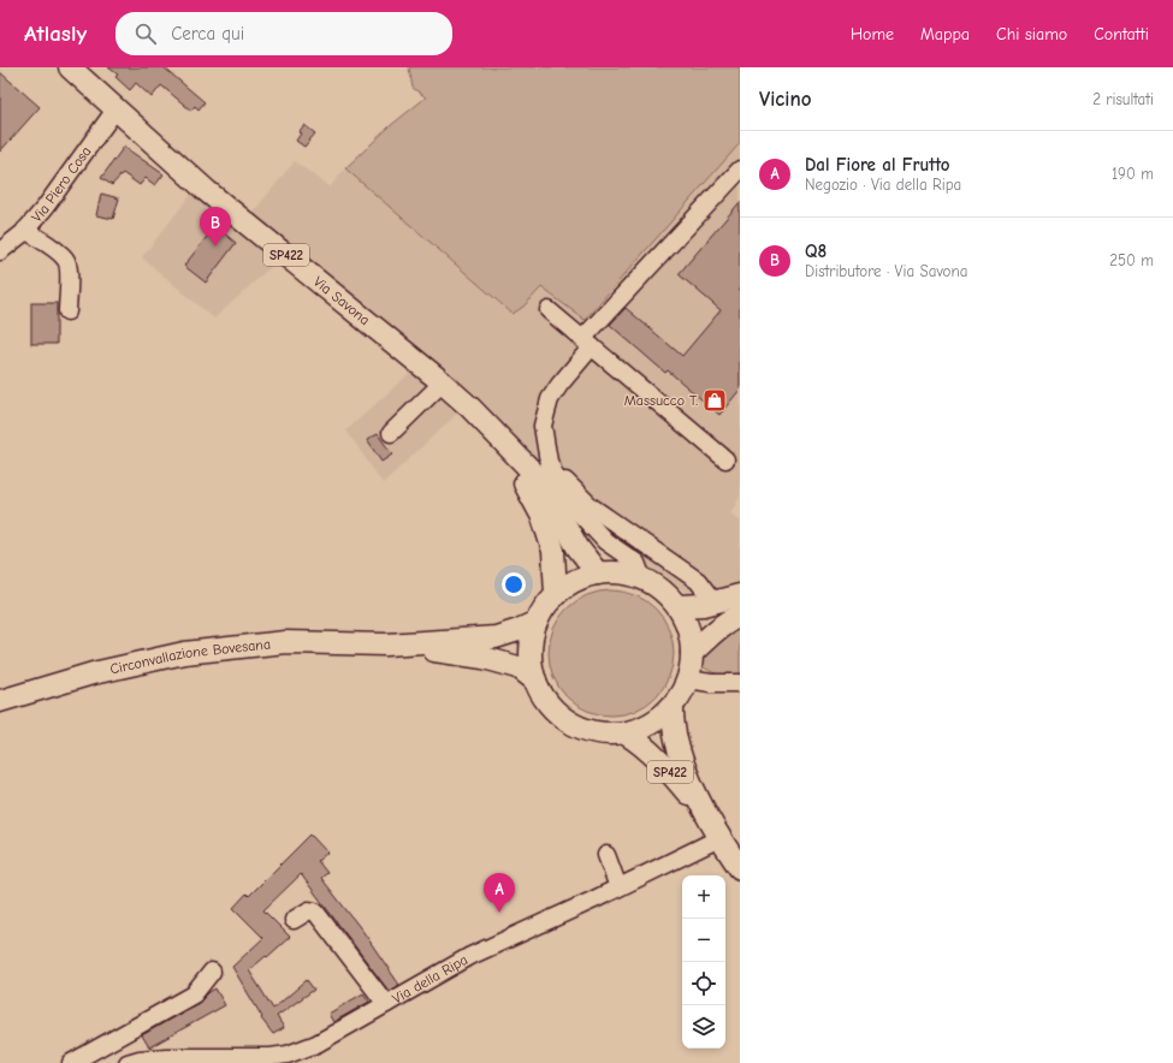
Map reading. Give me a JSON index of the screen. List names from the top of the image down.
{
  "streets": {
    "main road": ["SP422", "Via Savona", "Circonvallazione Bovesana"],
    "street": ["Via Piero Cosa", "Via della Ripa"]
  },
  "crossings": [
    ["Via Piero Cosa", "Via Savona"],
    ["SP422", "Via Savona"],
    ["SP422", "Circonvallazione Bovesana"],
    ["SP422", "Via della Ripa"],
    ["Via Savona", "Circonvallazione Bovesana"]
  ],
  "places": {
    "shop": ["Massucco T."]
  },
  "page": {
    "header": "Atlasly",
    "search": "Cerca qui",
    "nav": [
      "Home",
      "Mappa",
      "Chi siamo",
      "Contatti"
    ],
    "heading": ["Vicino", "2 risultati"],
    "list": [
      {
        "mark": "A",
        "name": "Dal Fiore al Frutto",
        "note": "Negozio · Via della Ripa",
        "value": "190 m"
      },
      {
        "mark": "B",
        "name": "Q8",
        "note": "Distributore · Via Savona",
        "value": "250 m"
      }
    ],
    "pins": ["B", "A"],
    "map_buttons": ["+", "−"]
  }
}
